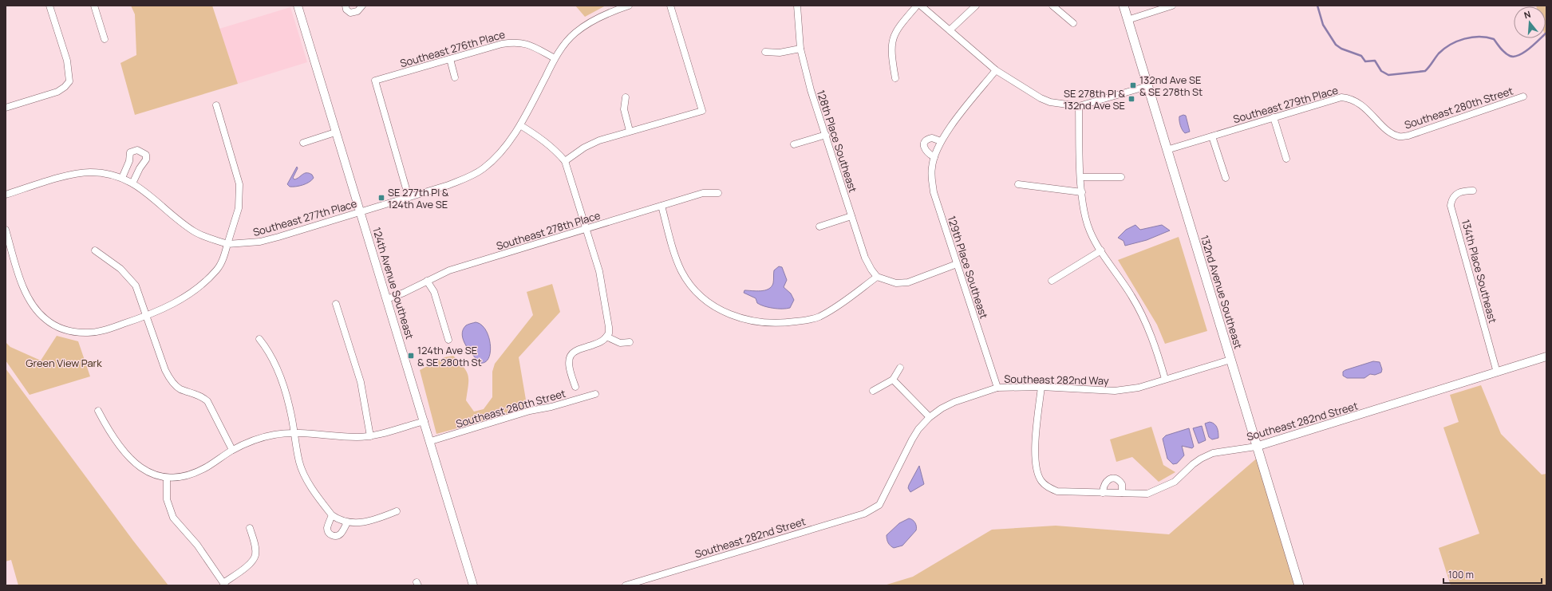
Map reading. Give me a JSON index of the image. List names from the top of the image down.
{
  "streets": {
    "main road": ["132nd Avenue Southeast"],
    "street": [
      "Southeast 276th Place",
      "Southeast 279th Place",
      "Southeast 280th Street",
      "128th Place Southeast",
      "Southeast 277th Place",
      "Southeast 278th Place",
      "129th Place Southeast",
      "134th Place Southeast",
      "124th Avenue Southeast",
      "Southeast 282nd Way",
      "Southeast 282nd Street"
    ]
  },
  "crossings": [
    ["Southeast 276th Place", "Southeast 277th Place"],
    ["Southeast 279th Place", "Southeast 280th Street"],
    ["Southeast 279th Place", "132nd Avenue Southeast"],
    ["Southeast 280th Street", "124th Avenue Southeast"],
    ["Southeast 277th Place", "124th Avenue Southeast"],
    ["Southeast 278th Place", "124th Avenue Southeast"],
    ["129th Place Southeast", "Southeast 282nd Way"],
    ["134th Place Southeast", "Southeast 282nd Street"],
    ["132nd Avenue Southeast", "Southeast 282nd Way"],
    ["132nd Avenue Southeast", "Southeast 282nd Street"],
    ["Southeast 282nd Way", "Southeast 282nd Street"]
  ],
  "parks": ["Green View Park"],
  "places": {
    "transit": [
      "132nd Ave SE & SE 278th St",
      "SE 278th Pl & 132nd Ave SE",
      "SE 277th Pl & 124th Ave SE",
      "124th Ave SE & SE 280th St"
    ]
  },
  "scale_bar": "100 m",
  "north": "top"
}
